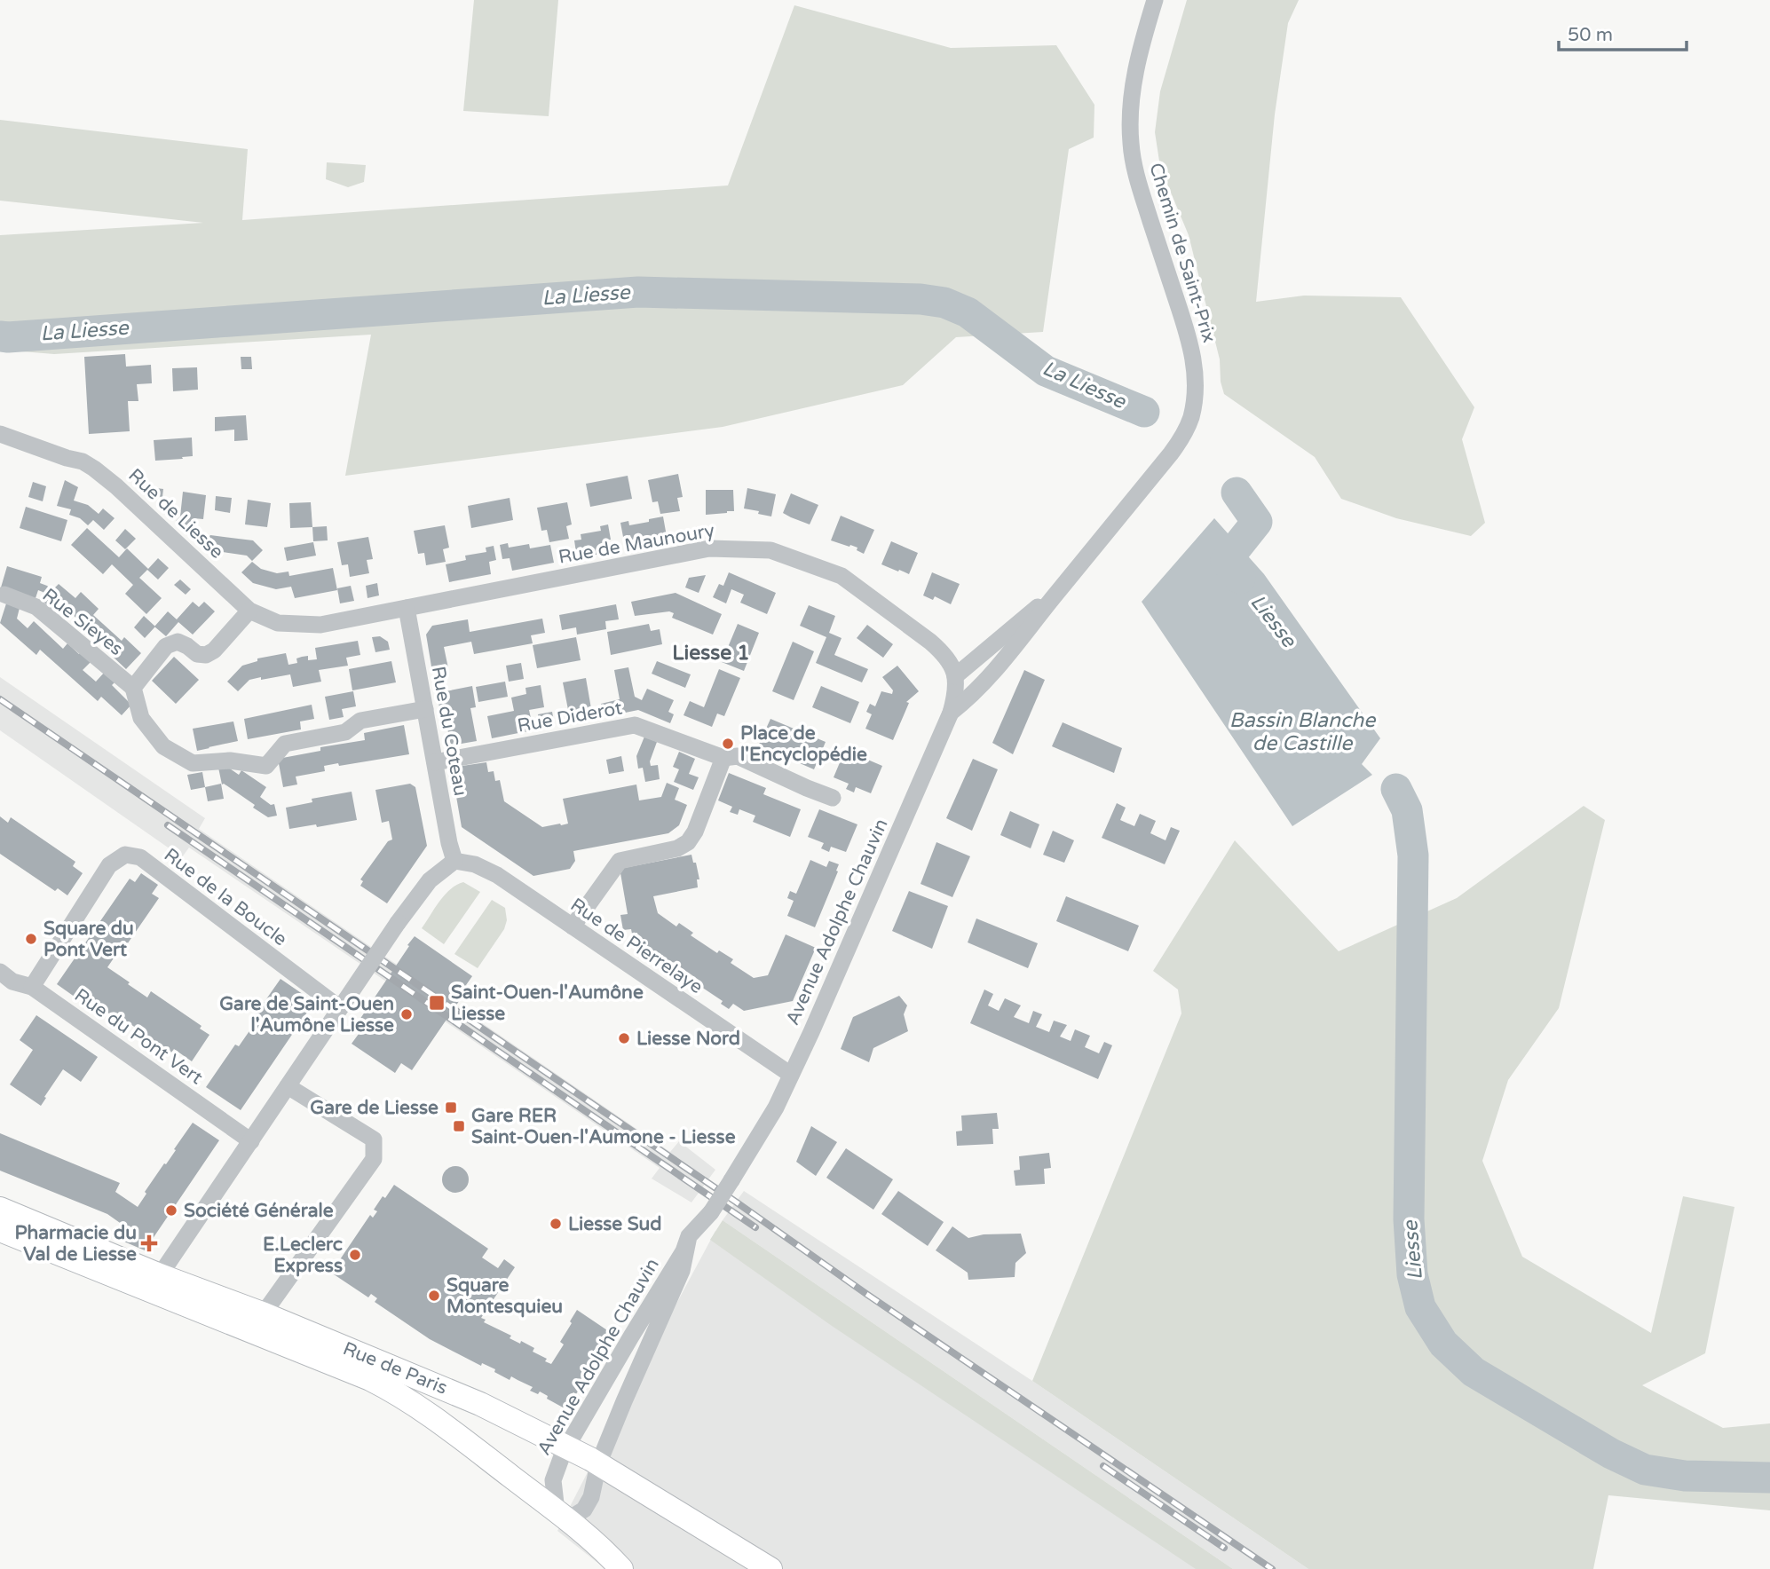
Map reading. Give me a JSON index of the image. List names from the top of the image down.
{
  "streets": {
    "main road": ["Rue de Paris"],
    "street": [
      "Chemin de Saint-Prix",
      "Rue de Liesse",
      "Rue de Maunoury",
      "Rue Sieyes",
      "Rue Diderot",
      "Rue du Coteau",
      "Rue de la Boucle",
      "Avenue Adolphe Chauvin",
      "Rue de Pierrelaye",
      "Rue du Pont Vert"
    ]
  },
  "crossings": [
    ["Chemin de Saint-Prix", "Rue de Maunoury"],
    ["Chemin de Saint-Prix", "Avenue Adolphe Chauvin"],
    ["Rue de Liesse", "Rue de Maunoury"],
    ["Rue de Maunoury", "Rue du Coteau"],
    ["Rue Diderot", "Rue du Coteau"],
    ["Rue du Coteau", "Rue de Pierrelaye"],
    ["Rue de la Boucle", "Rue du Pont Vert"],
    ["Avenue Adolphe Chauvin", "Rue de Pierrelaye"],
    ["Avenue Adolphe Chauvin", "Rue de Paris"]
  ],
  "districts": ["Liesse 1"],
  "water": ["La Liesse", "Liesse", "Bassin Blanche de Castille"],
  "places": {
    "other": [
      "Place de l'Encyclopédie",
      "Square du Pont Vert",
      "Gare de Saint-Ouen l'Aumône Liesse",
      "Liesse Nord",
      "Société Générale",
      "Liesse Sud",
      "E.Leclerc Express",
      "Square Montesquieu"
    ],
    "transit": ["Saint-Ouen-l'Aumône Liesse", "Gare de Liesse", "Gare RER Saint-Ouen-l'Aumone - Liesse"],
    "health": ["Pharmacie du Val de Liesse"]
  },
  "scale_bar": "50 m"
}
